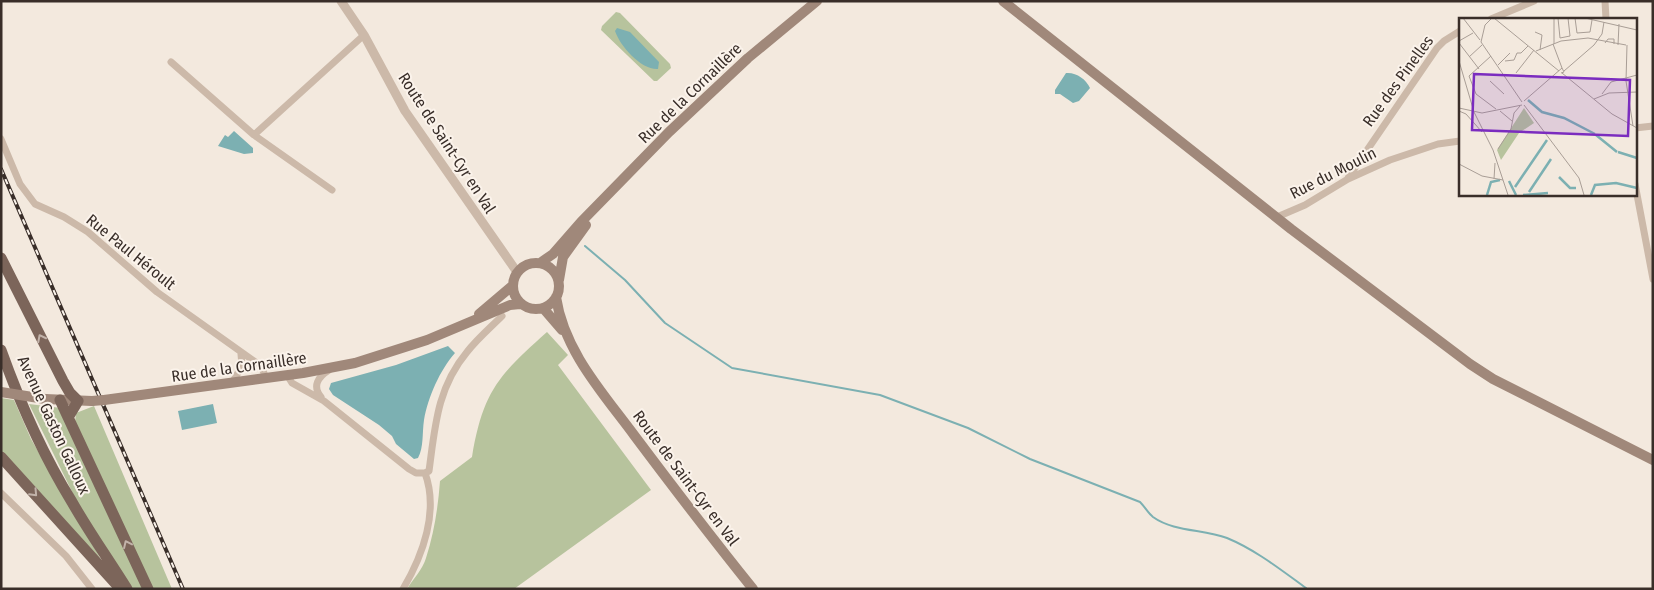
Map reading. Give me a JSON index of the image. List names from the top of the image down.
{
  "streets": {
    "main road": ["Rue de la Cornaillère", "Route de Saint-Cyr en Val", "Avenue Gaston Galloux"],
    "street": ["Rue des Pinelles", "Rue du Moulin", "Rue Paul Héroult"]
  },
  "crossings": [
    ["Rue des Pinelles", "Rue du Moulin"],
    ["Rue de la Cornaillère", "Route de Saint-Cyr en Val"],
    ["Rue de la Cornaillère", "Rue Paul Héroult"]
  ]
}
